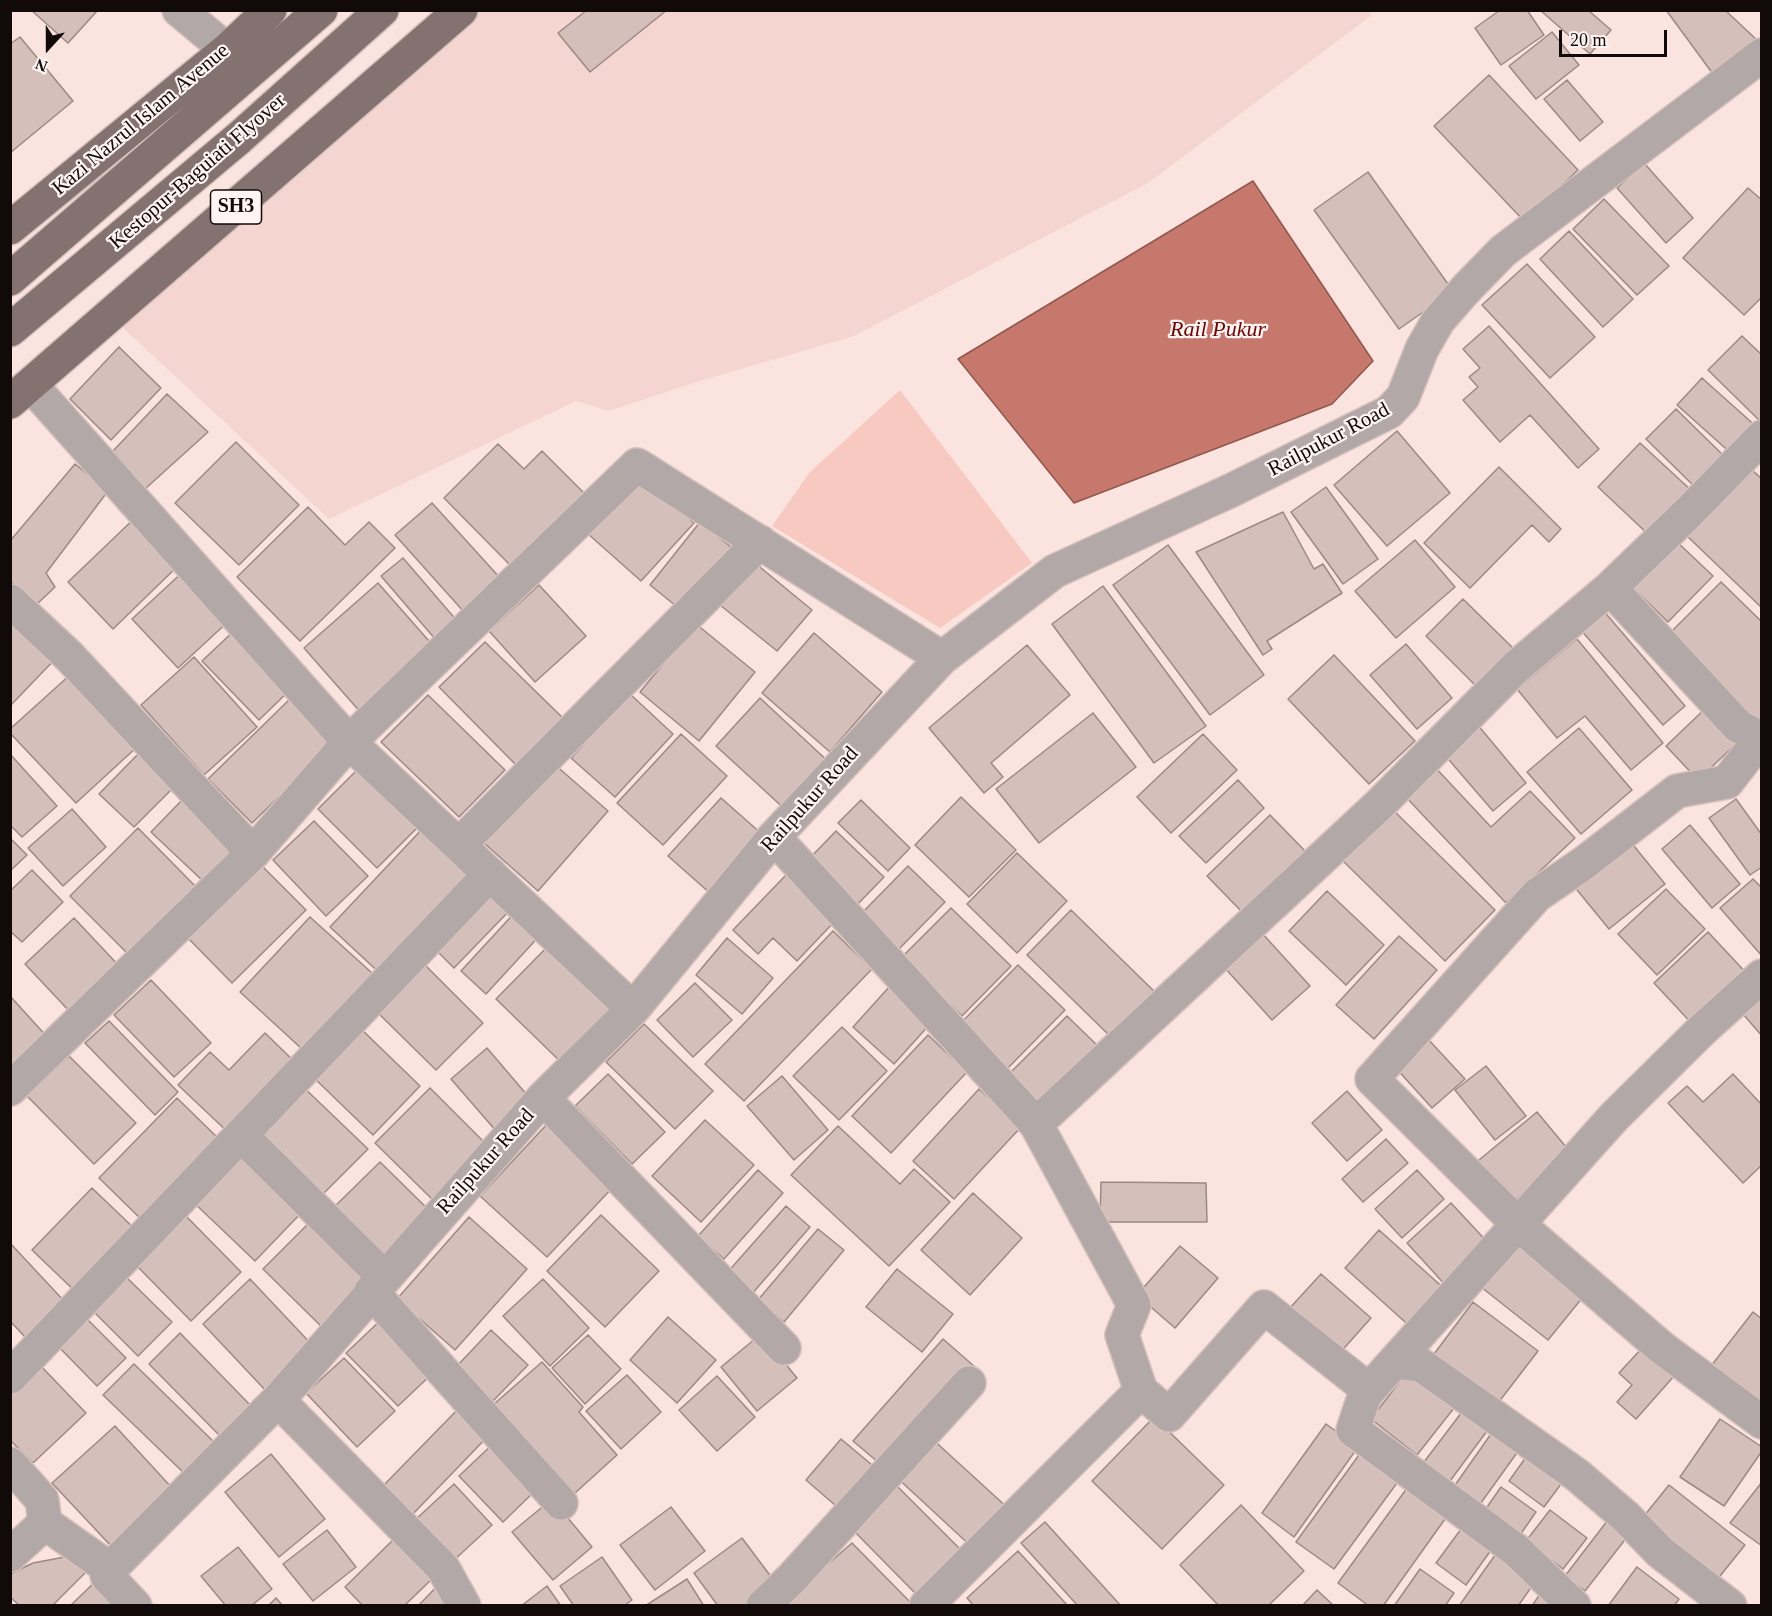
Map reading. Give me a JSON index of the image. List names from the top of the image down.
{
  "streets": {
    "main road": ["Kazi Nazrul Islam Avenue", "Kestopur-Baguiati Flyover", "SH3"],
    "street": ["Railpukur Road"]
  },
  "water": ["Rail Pukur"],
  "scale_bar": "20 m",
  "north": "bottom"
}
